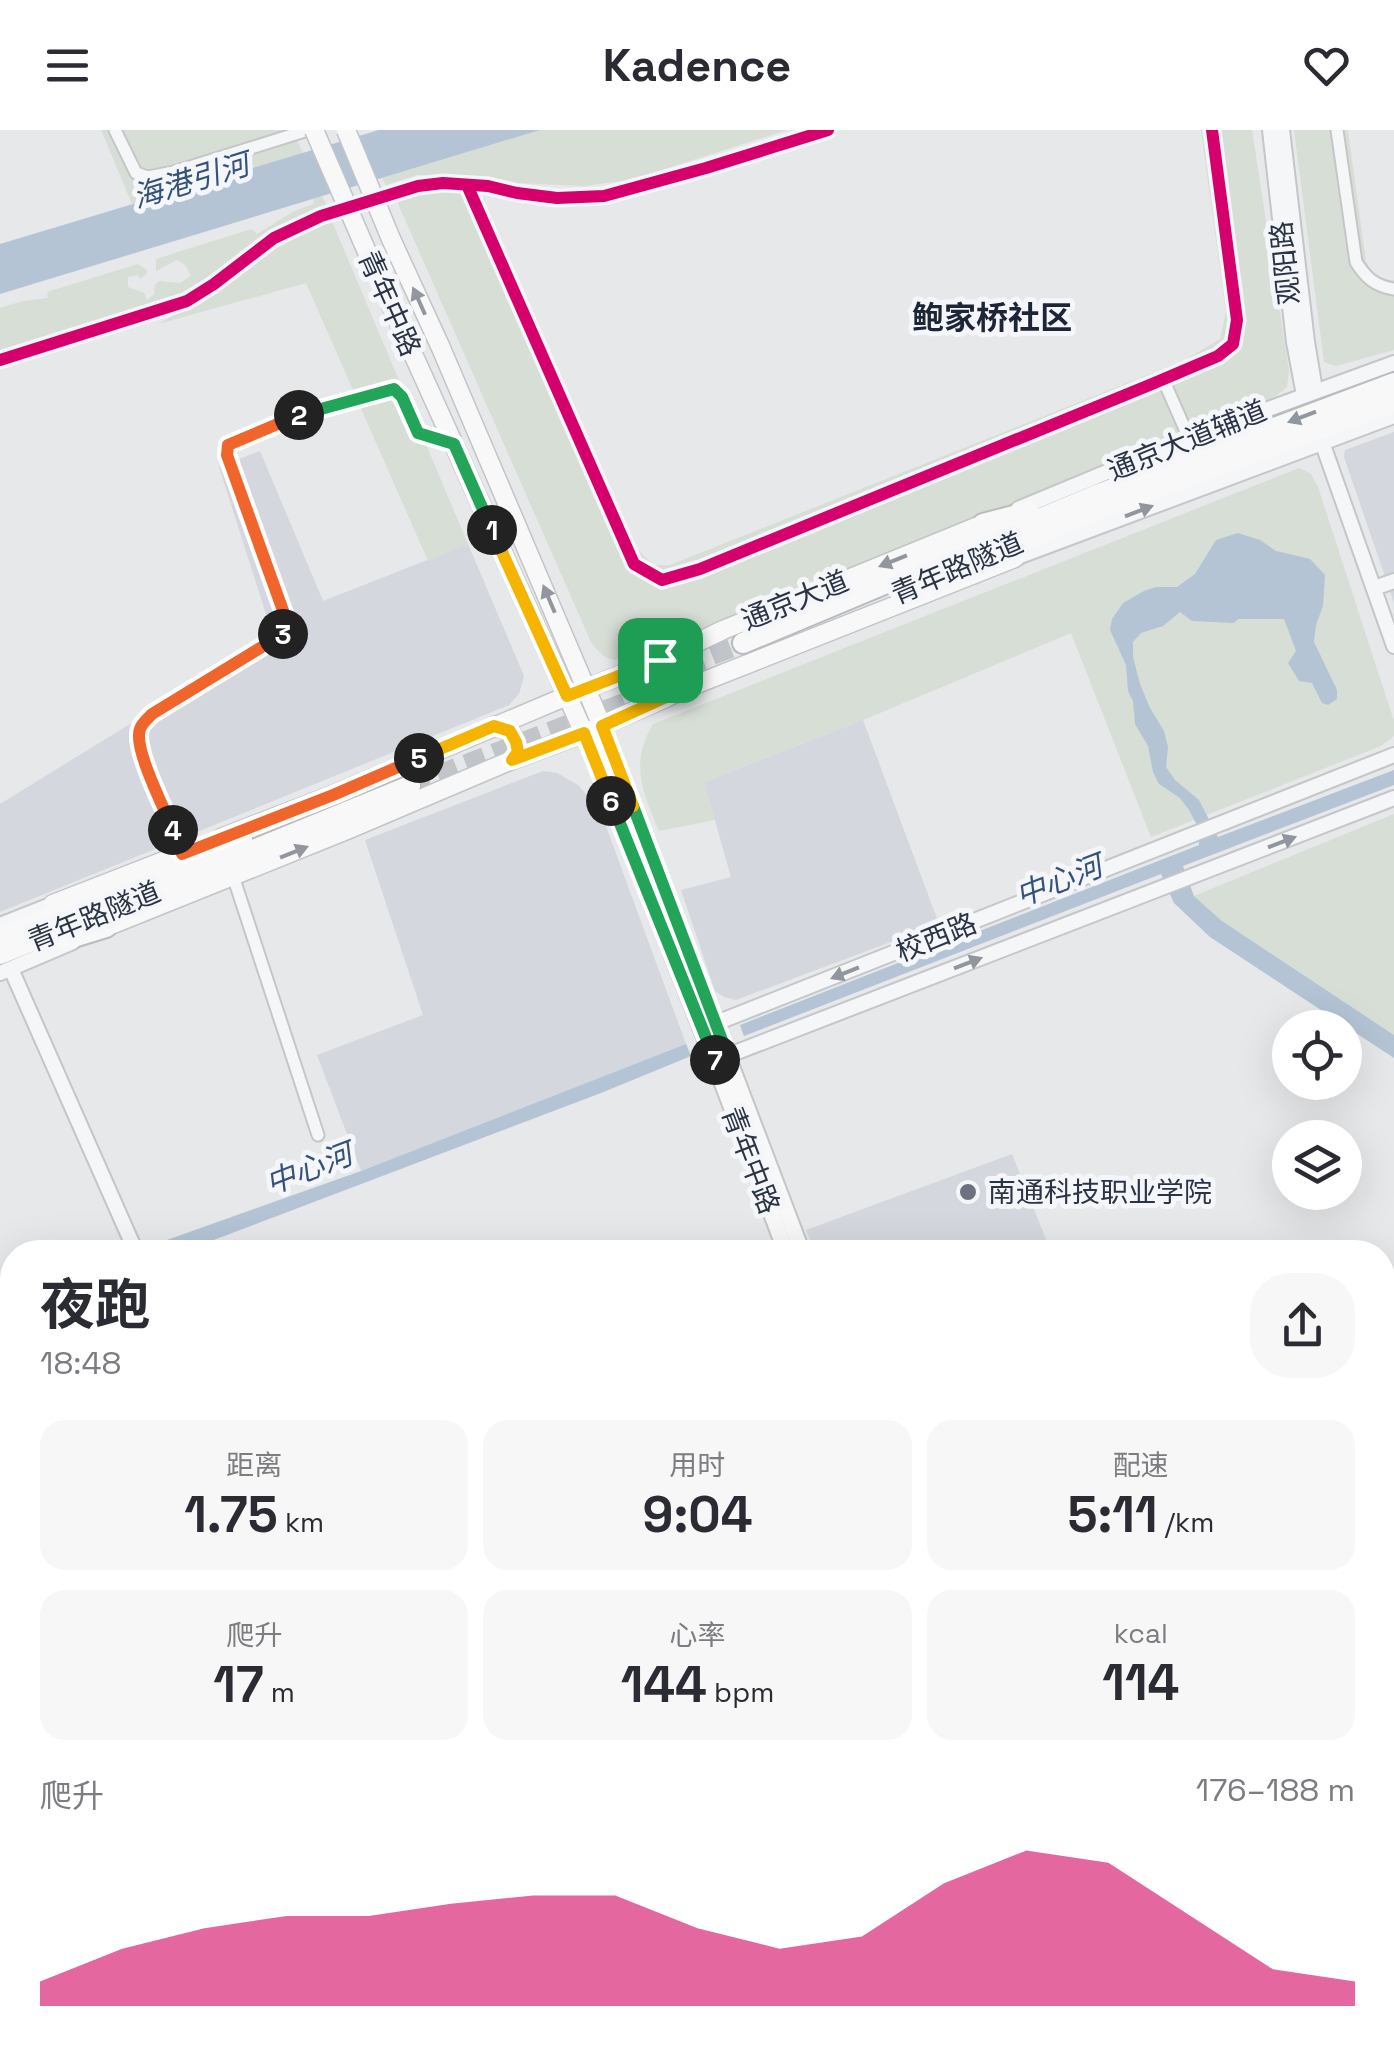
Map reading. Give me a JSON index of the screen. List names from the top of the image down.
{
  "streets": {
    "highway": ["青年路隧道"],
    "main road": ["青年中路", "通京大道"],
    "street": ["观阳路", "通京大道辅道", "校西路"]
  },
  "crossings": [
    ["观阳路", "通京大道辅道"],
    ["青年中路", "通京大道"],
    ["青年中路", "校西路"],
    ["通京大道辅道", "通京大道"]
  ],
  "districts": ["鲍家桥社区"],
  "water": ["海港引河", "中心河"],
  "places": ["南通科技职业学院"],
  "page": {
    "header": "Kadence",
    "pins": [
      "2",
      "1",
      "3",
      "5",
      "6",
      "4",
      "7"
    ],
    "heading": ["夜跑", "18:48"],
    "stats": [
      ["距离", "1.75 km"],
      ["用时", "9:04"],
      ["配速", "5:11 /km"],
      ["爬升", "17 m"],
      ["心率", "144 bpm"],
      ["kcal", "114"]
    ],
    "chart": ["爬升", "176–188 m"]
  }
}
